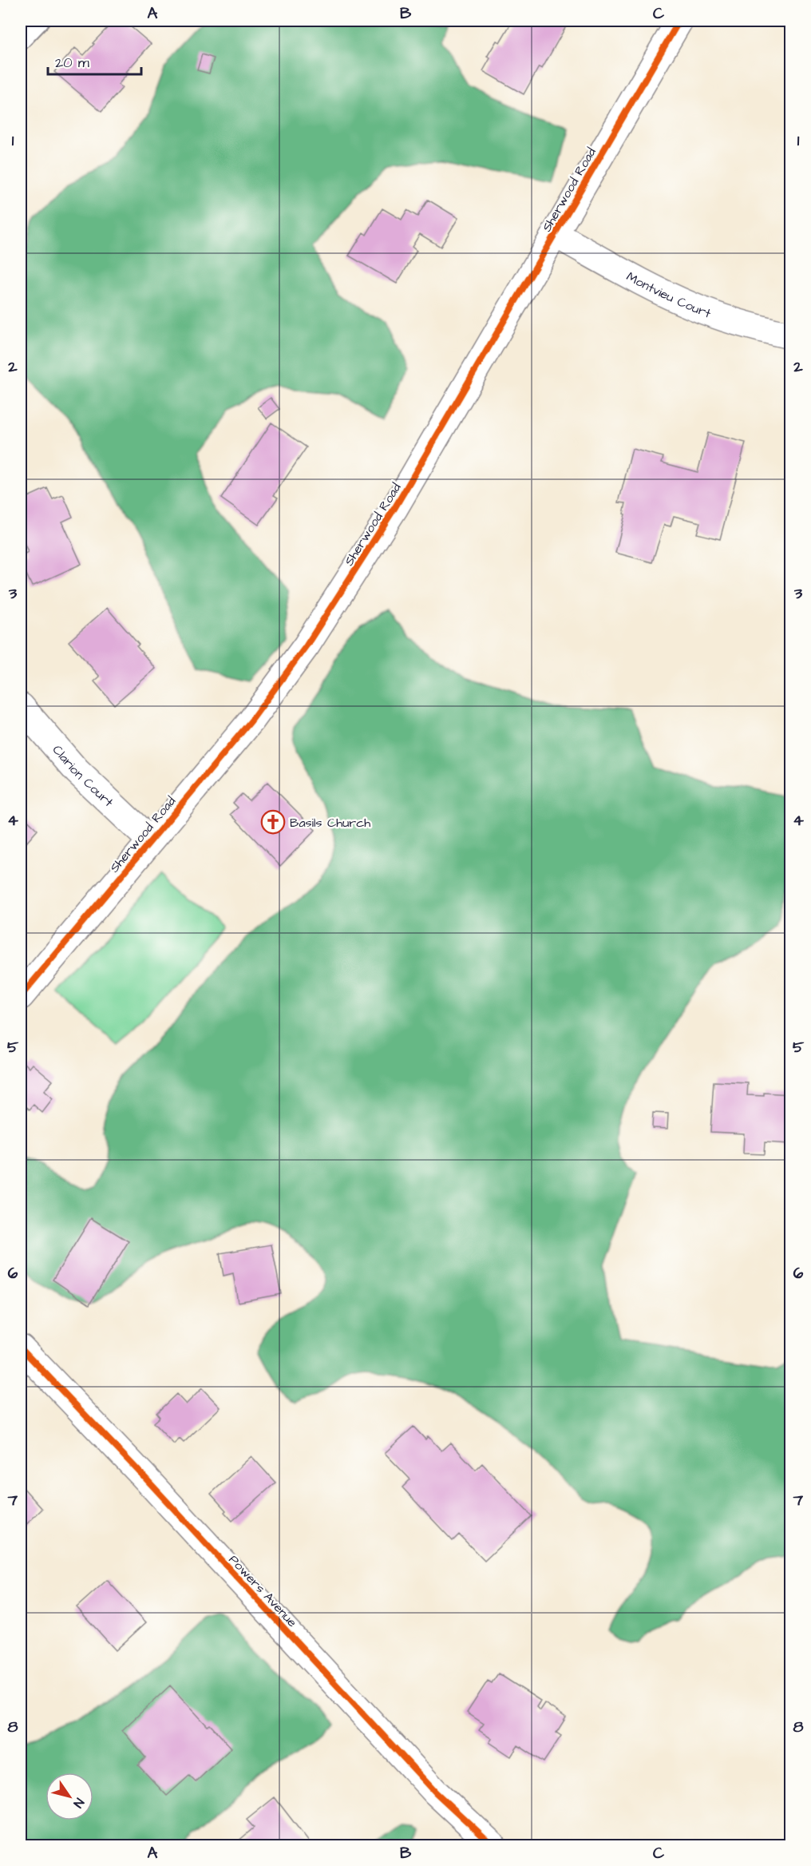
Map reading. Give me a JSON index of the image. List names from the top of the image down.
{
  "streets": {
    "street": [
      "Sherwood Road",
      "Montvieu Court",
      "Clarion Court",
      "Powers Avenue"
    ]
  },
  "crossings": [
    ["Sherwood Road", "Montvieu Court"],
    ["Sherwood Road", "Clarion Court"]
  ],
  "places": {
    "church": ["Basils Church"]
  },
  "scale_bar": "20 m",
  "north": "bottom right",
  "grid": {
    "columns": ["A", "B", "C"],
    "rows": [
      "1",
      "2",
      "3",
      "4",
      "5",
      "6",
      "7",
      "8"
    ]
  }
}
